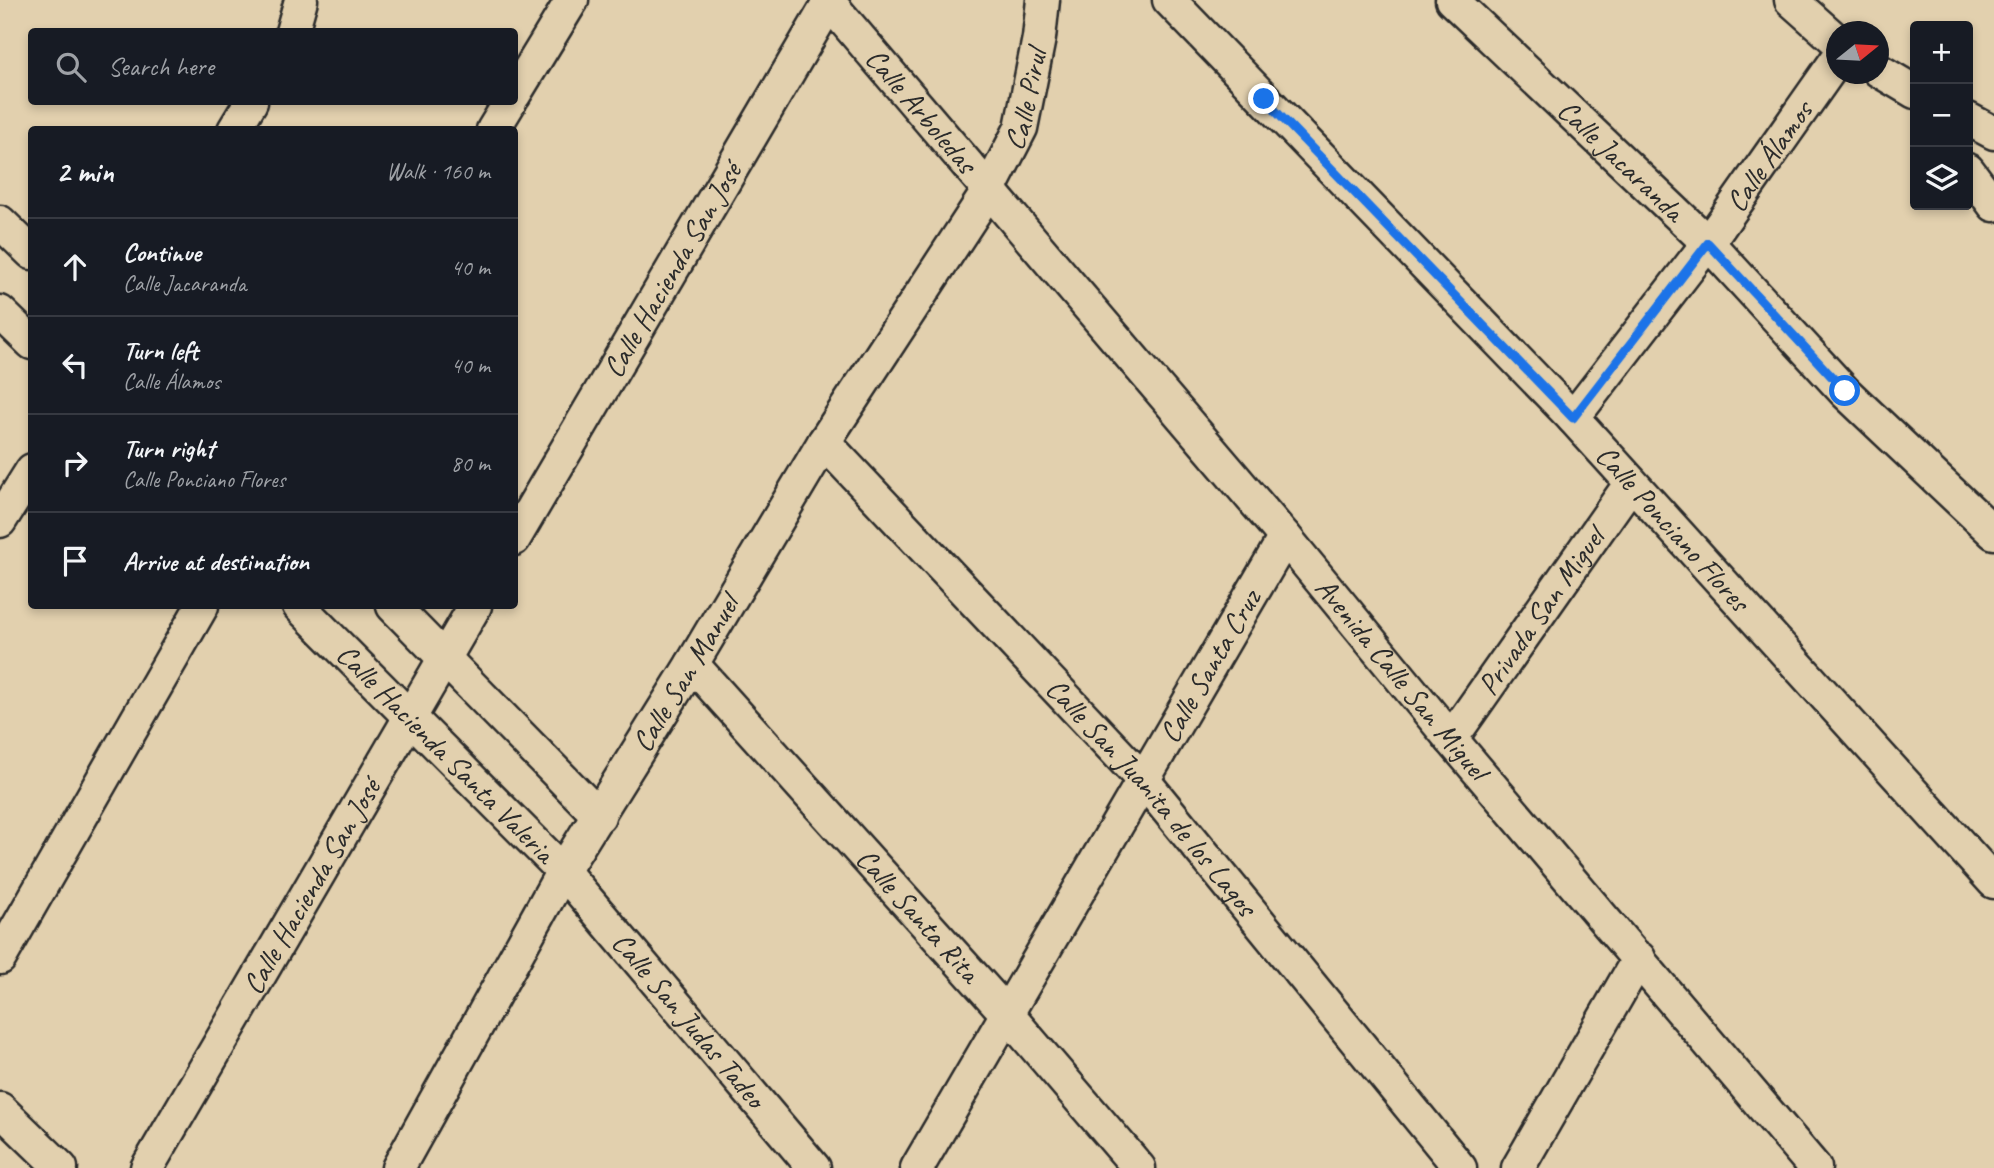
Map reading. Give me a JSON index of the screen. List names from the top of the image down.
{
  "streets": {
    "street": [
      "Calle Pirul",
      "Calle Arboledas",
      "Calle Álamos",
      "Calle Jacaranda",
      "Calle Hacienda San José",
      "Calle Ponciano Flores",
      "Privada San Miguel",
      "Calle Santa Cruz",
      "Calle San Manuel",
      "Avenida Calle San Miguel",
      "Calle Hacienda Santa Valeria",
      "Calle San Juanita de los Lagos",
      "Calle Santa Rita",
      "Calle San Judas Tadeo"
    ]
  },
  "crossings": [
    ["Calle Pirul", "Calle Arboledas"],
    ["Calle Pirul", "Calle San Manuel"],
    ["Calle Pirul", "Avenida Calle San Miguel"],
    ["Calle Arboledas", "Calle Hacienda San José"],
    ["Calle Arboledas", "Calle San Manuel"],
    ["Calle Arboledas", "Avenida Calle San Miguel"],
    ["Calle Álamos", "Calle Jacaranda"],
    ["Calle Álamos", "Calle Ponciano Flores"],
    ["Calle Hacienda San José", "Calle Hacienda Santa Valeria"],
    ["Calle Ponciano Flores", "Privada San Miguel"],
    ["Privada San Miguel", "Avenida Calle San Miguel"],
    ["Calle Santa Cruz", "Avenida Calle San Miguel"],
    ["Calle Santa Cruz", "Calle San Juanita de los Lagos"],
    ["Calle Santa Cruz", "Calle Santa Rita"],
    ["Calle San Manuel", "Avenida Calle San Miguel"],
    ["Calle San Manuel", "Calle Hacienda Santa Valeria"],
    ["Calle San Manuel", "Calle San Juanita de los Lagos"],
    ["Calle San Manuel", "Calle Santa Rita"],
    ["Calle San Manuel", "Calle San Judas Tadeo"],
    ["Calle Hacienda Santa Valeria", "Calle San Judas Tadeo"]
  ],
  "north": "right",
  "page": {
    "map_buttons": ["+", "−"],
    "search": "Search here",
    "heading": ["2 min", "Walk · 160 m"],
    "list": [
      ["Continue", "Calle Jacaranda", "40 m"],
      ["Turn left", "Calle Álamos", "40 m"],
      ["Turn right", "Calle Ponciano Flores", "80 m"],
      "Arrive at destination"
    ]
  }
}
